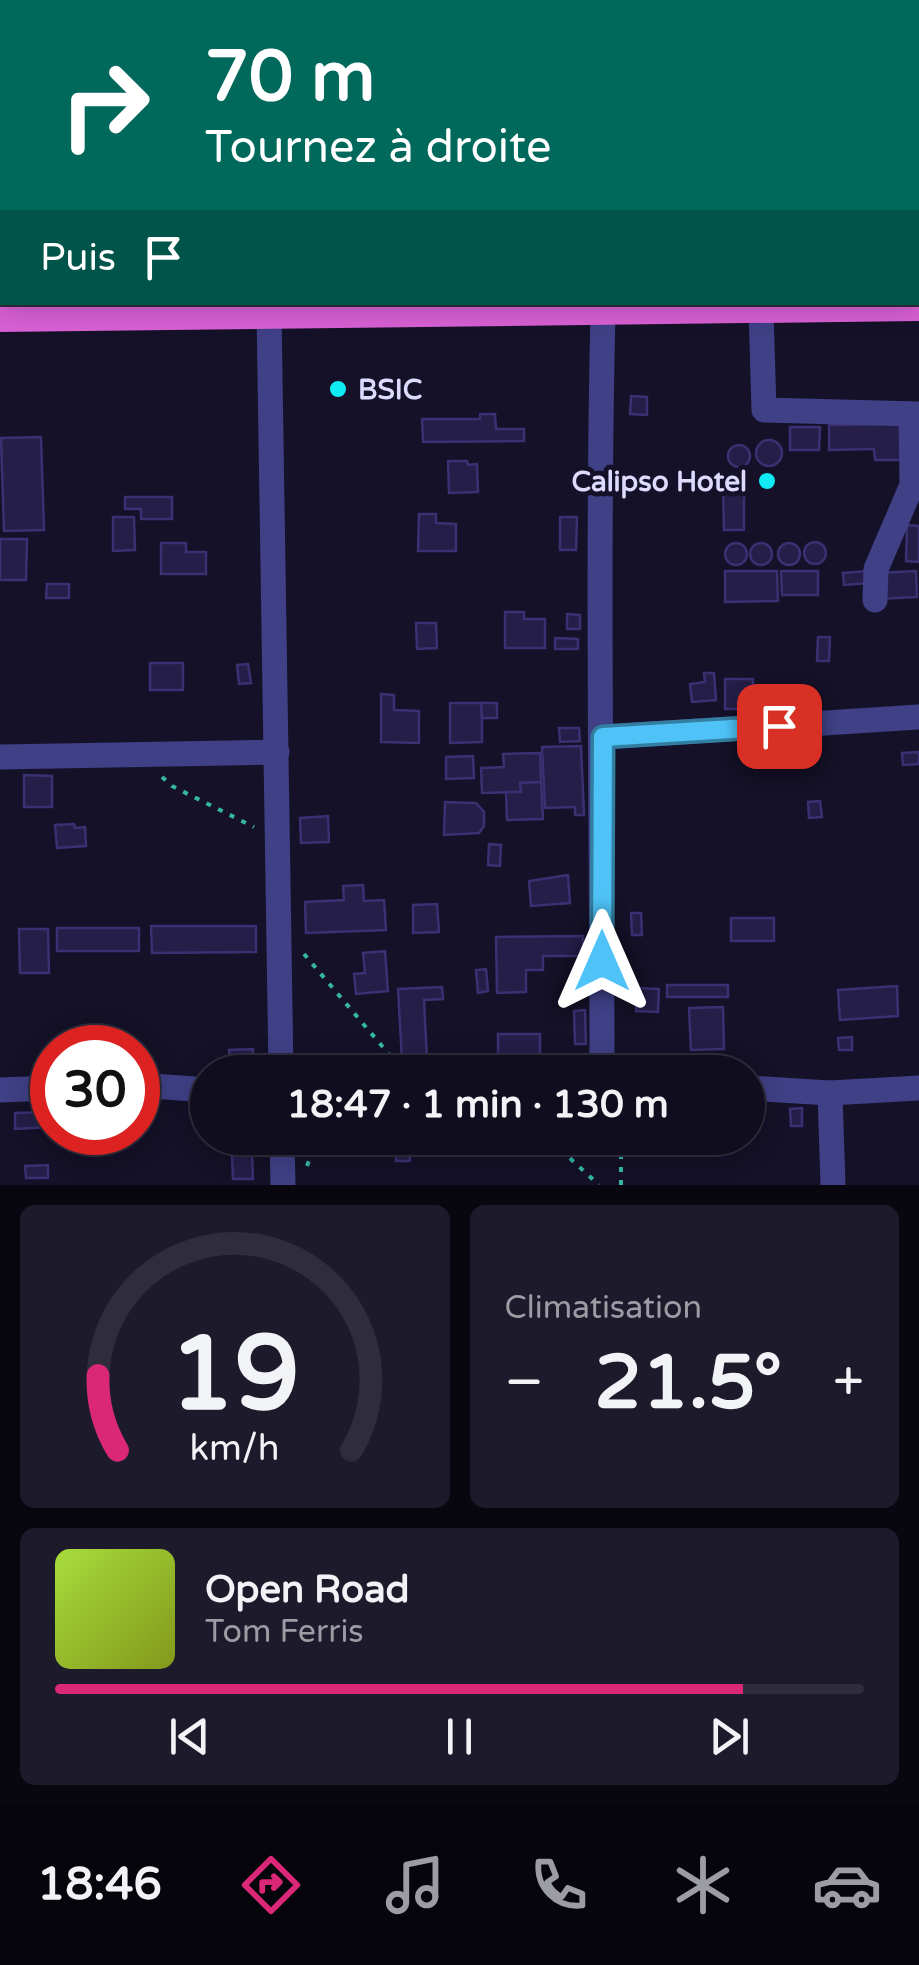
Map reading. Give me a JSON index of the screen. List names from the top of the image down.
{
  "places": ["BSIC", "Calipso Hotel"],
  "page": {
    "turn": ["70 m", "Tournez à droite"],
    "then": "Puis",
    "limit": "30",
    "trip": "18:47 · 1 min · 130 m",
    "tile": "Climatisation",
    "heat": ["−", "21.5°", "+"],
    "song": ["Open Road", "Tom Ferris"],
    "tabs": "18:46",
    "gauge": ["19", "km/h"]
  }
}
